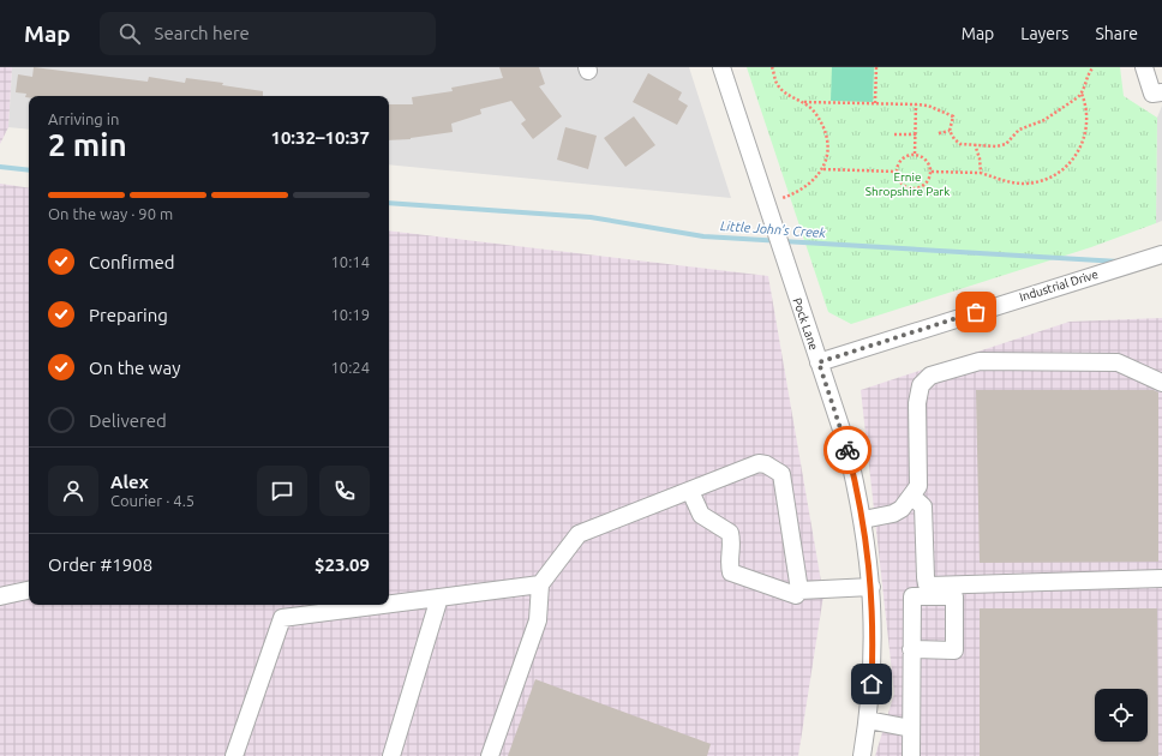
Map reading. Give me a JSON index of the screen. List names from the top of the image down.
{
  "streets": {
    "street": ["Industrial Drive", "Pock Lane"]
  },
  "crossings": [
    ["Industrial Drive", "Pock Lane"]
  ],
  "water": ["Little John's Creek"],
  "parks": ["Ernie Shropshire Park"],
  "page": {
    "header": "Map",
    "search": "Search here",
    "nav": ["Map", "Layers", "Share"],
    "heading": ["2 min", "Arriving in", "10:32–10:37"],
    "panel": [
      "Alex",
      "Courier · 4.5",
      "Order #1908",
      "$23.09"
    ],
    "bar": "On the way · 90 m",
    "list": [
      ["Confirmed", "10:14"],
      ["Preparing", "10:19"],
      ["On the way", "10:24"],
      "Delivered"
    ]
  }
}
